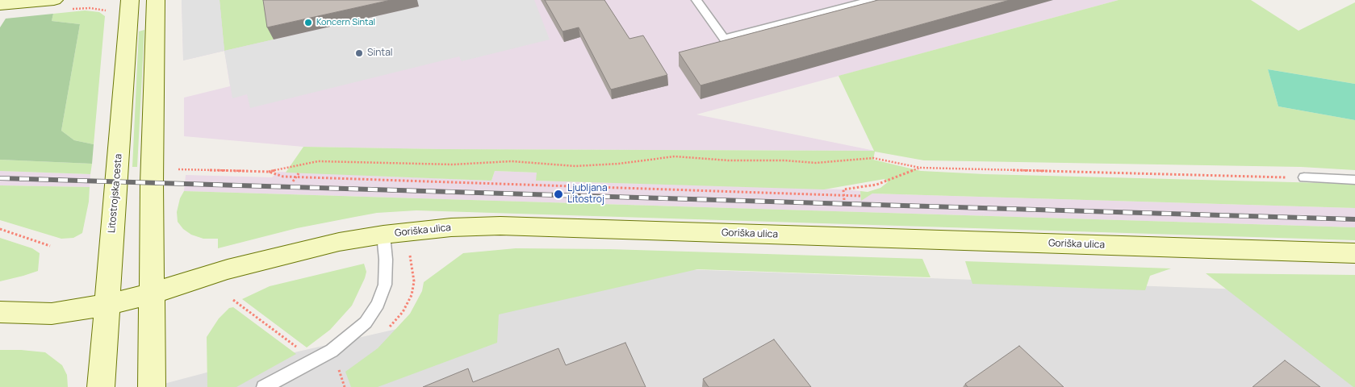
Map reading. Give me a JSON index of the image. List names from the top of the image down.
{
  "streets": {
    "street": ["Litostrojska cesta", "Goriška ulica"]
  },
  "crossings": [
    ["Litostrojska cesta", "Goriška ulica"]
  ],
  "places": ["Koncern Sintal", "Sintal", "Ljubljana Litostroj"]
}
